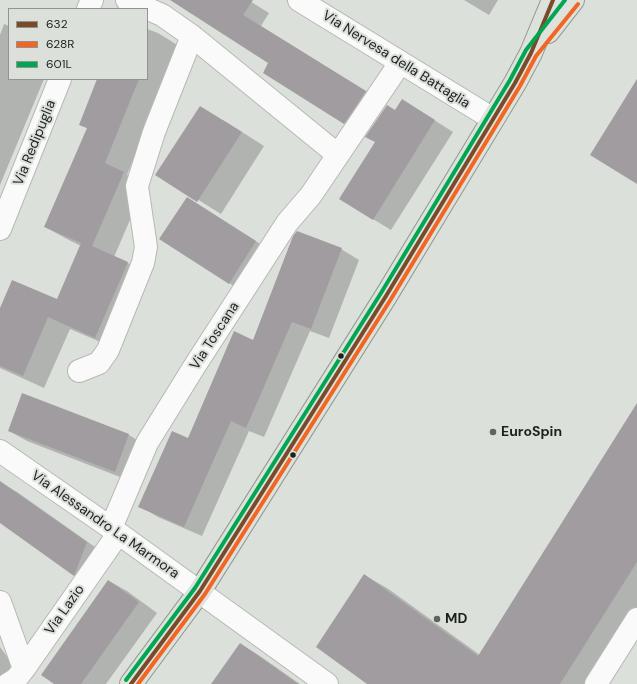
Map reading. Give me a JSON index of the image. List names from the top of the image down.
{
  "streets": {
    "street": [
      "Via Nervesa della Battaglia",
      "Via Redipuglia",
      "Via Toscana",
      "Via Alessandro La Marmora",
      "Via Lazio"
    ]
  },
  "crossings": [
    ["Via Nervesa della Battaglia", "Via Toscana"],
    ["Via Toscana", "Via Alessandro La Marmora"],
    ["Via Toscana", "Via Lazio"],
    ["Via Alessandro La Marmora", "Via Lazio"]
  ],
  "places": ["EuroSpin", "MD"],
  "lines": ["transit line 632", "transit line 601L", "transit line 628R"],
  "legend": ["632", "628R", "601L"]
}
